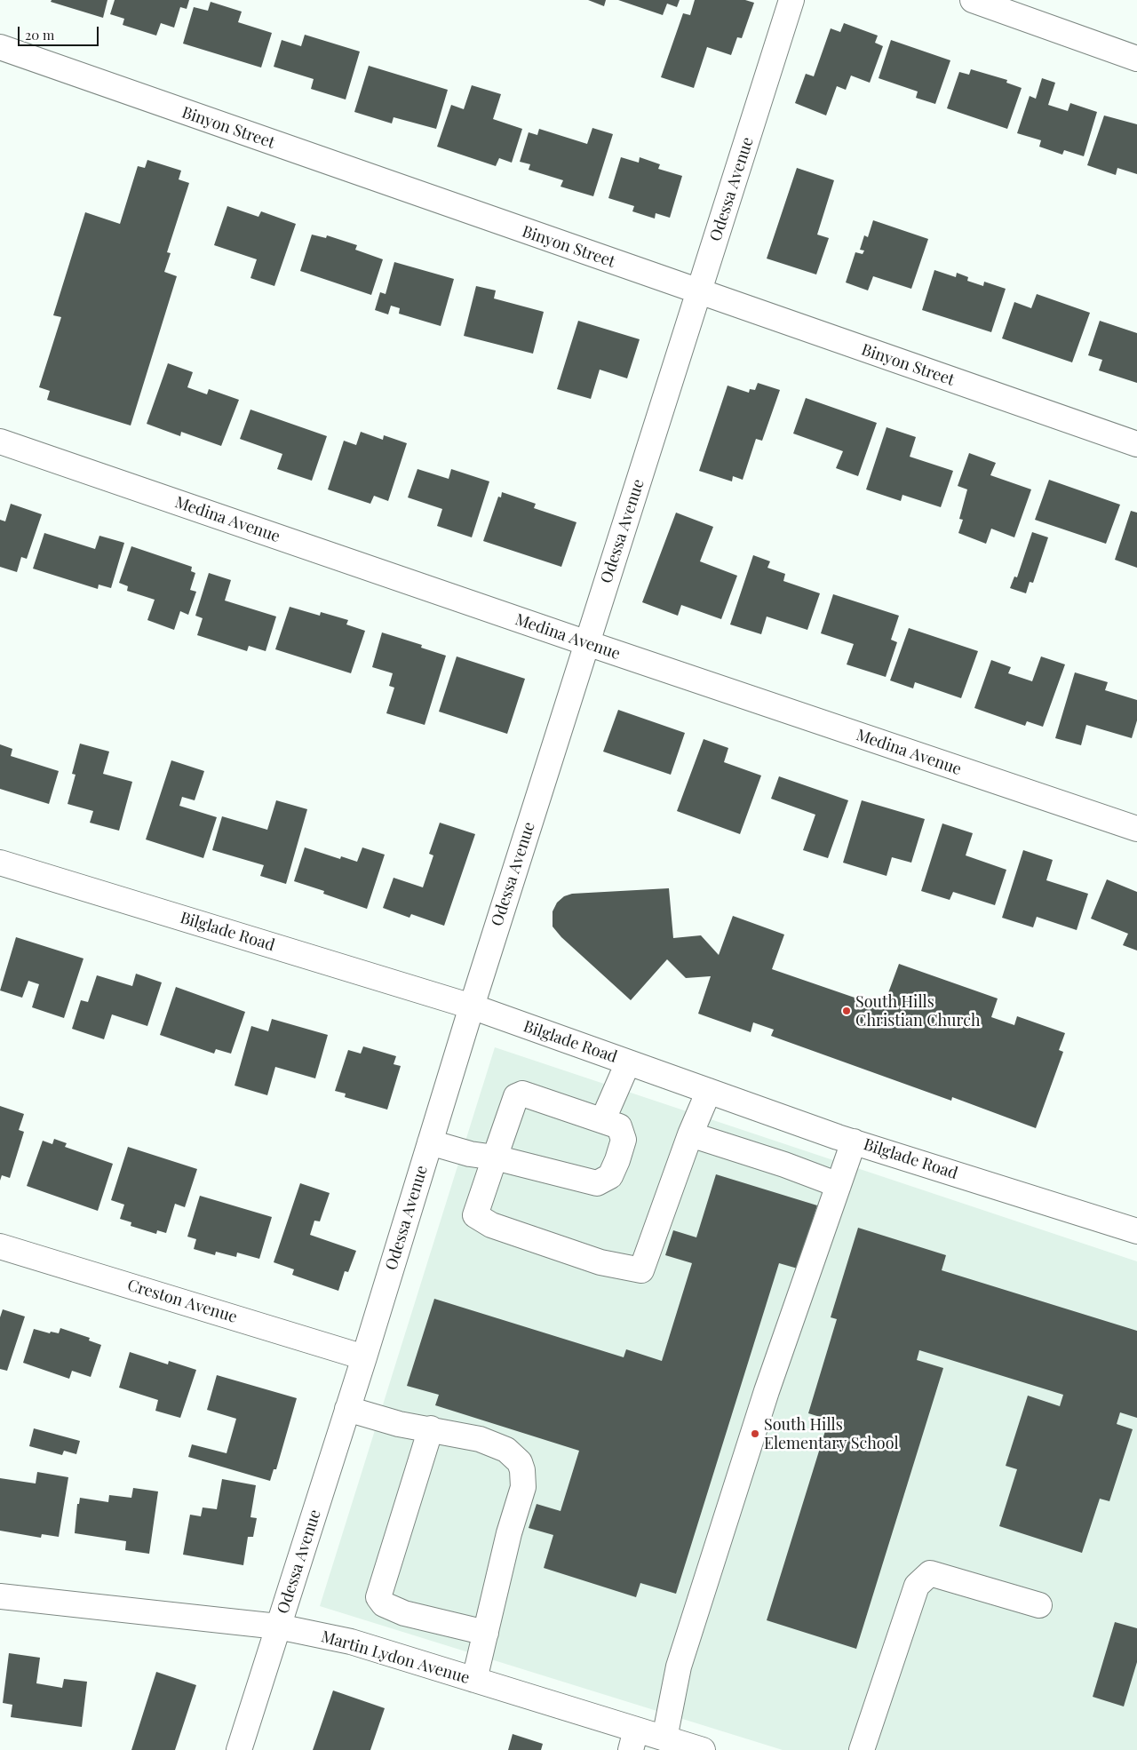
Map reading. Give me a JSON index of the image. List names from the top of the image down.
{
  "streets": {
    "street": [
      "Binyon Street",
      "Odessa Avenue",
      "Medina Avenue",
      "Bilglade Road",
      "Creston Avenue",
      "Martin Lydon Avenue"
    ]
  },
  "crossings": [
    ["Binyon Street", "Odessa Avenue"],
    ["Odessa Avenue", "Medina Avenue"],
    ["Odessa Avenue", "Bilglade Road"],
    ["Odessa Avenue", "Creston Avenue"],
    ["Odessa Avenue", "Martin Lydon Avenue"]
  ],
  "places": ["South Hills Christian Church", "South Hills Elementary School"],
  "scale_bar": "20 m"
}
